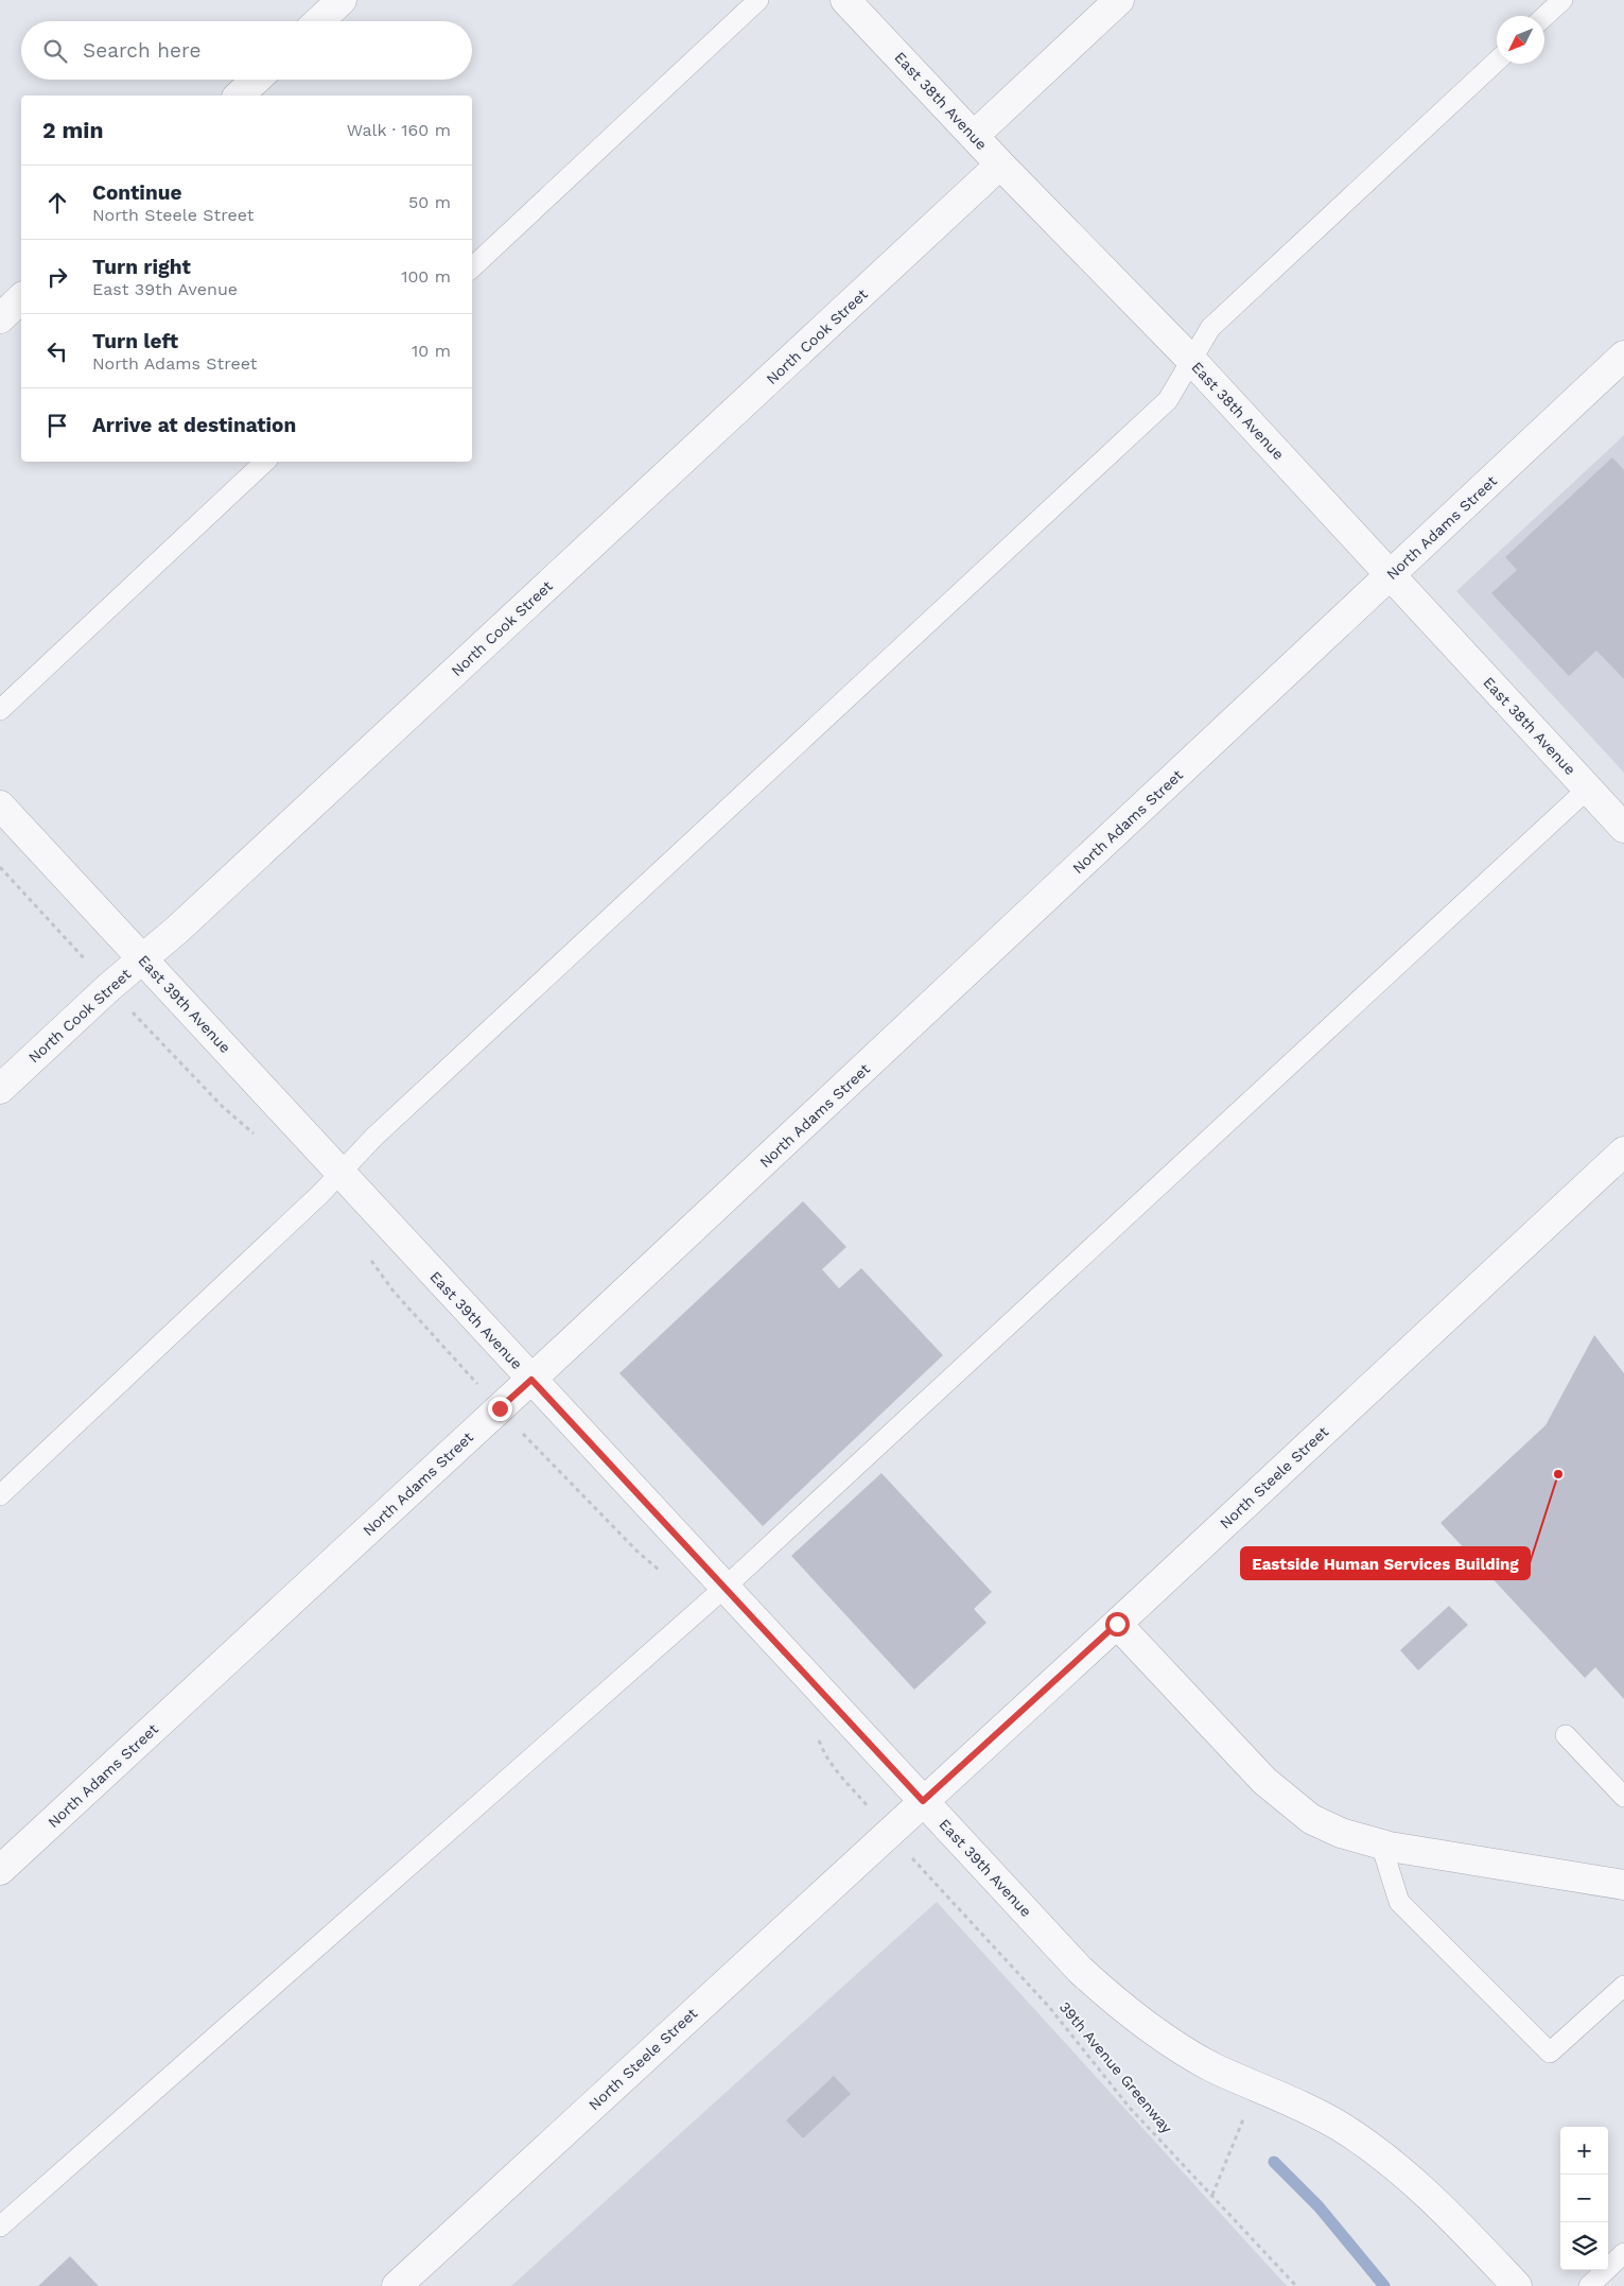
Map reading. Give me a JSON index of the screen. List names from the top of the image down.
{
  "streets": {
    "street": [
      "East 38th Avenue",
      "North Cook Street",
      "North Adams Street",
      "East 39th Avenue",
      "North Steele Street"
    ],
    "path": ["39th Avenue Greenway"]
  },
  "crossings": [
    ["East 38th Avenue", "North Cook Street"],
    ["East 38th Avenue", "North Adams Street"],
    ["North Cook Street", "East 39th Avenue"],
    ["North Adams Street", "East 39th Avenue"],
    ["East 39th Avenue", "North Steele Street"]
  ],
  "places": ["Eastside Human Services Building"],
  "north": "bottom left",
  "page": {
    "search": "Search here",
    "heading": ["2 min", "Walk · 160 m"],
    "list": [
      ["Continue", "North Steele Street", "50 m"],
      ["Turn right", "East 39th Avenue", "100 m"],
      ["Turn left", "North Adams Street", "10 m"],
      "Arrive at destination"
    ],
    "map_buttons": ["+", "−"]
  }
}
